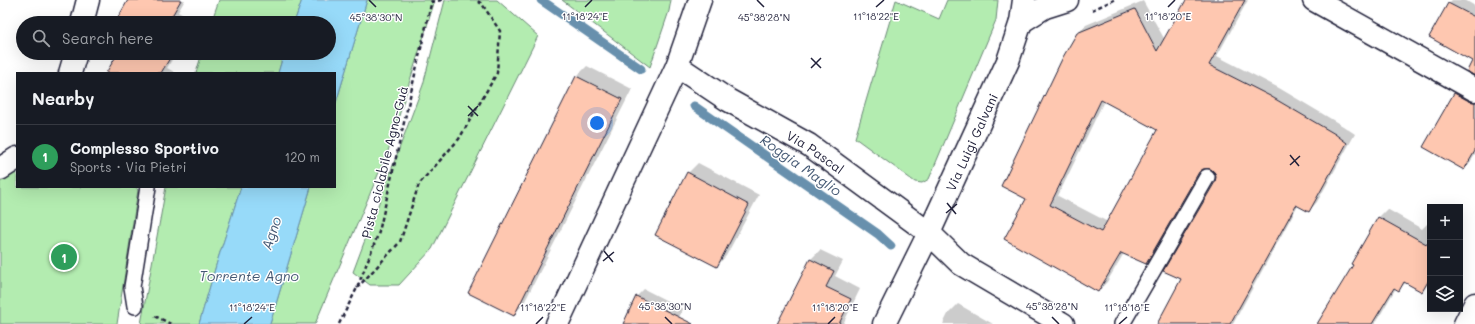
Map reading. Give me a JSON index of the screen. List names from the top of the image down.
{
  "streets": {
    "street": ["Via Luigi Galvani", "Via Pascal"],
    "path": ["Pista ciclabile Agno-Guà"]
  },
  "crossings": [
    ["Via Luigi Galvani", "Via Pascal"]
  ],
  "water": ["Roggia Maglio", "Agno", "Torrente Agno"],
  "page": {
    "search": "Search here",
    "heading": "Nearby",
    "list": [
      {
        "mark": "1",
        "name": "Complesso Sportivo",
        "note": "Sports · Via Pietri",
        "value": "120 m"
      }
    ],
    "map_buttons": ["+", "−"],
    "pins": "1"
  },
  "coordinates": [
    "11°18'24\"E",
    "11°18'22\"E",
    "11°18'20\"E",
    "45°38'30\"N",
    "45°38'28\"N",
    "11°18'18\"E"
  ]
}
